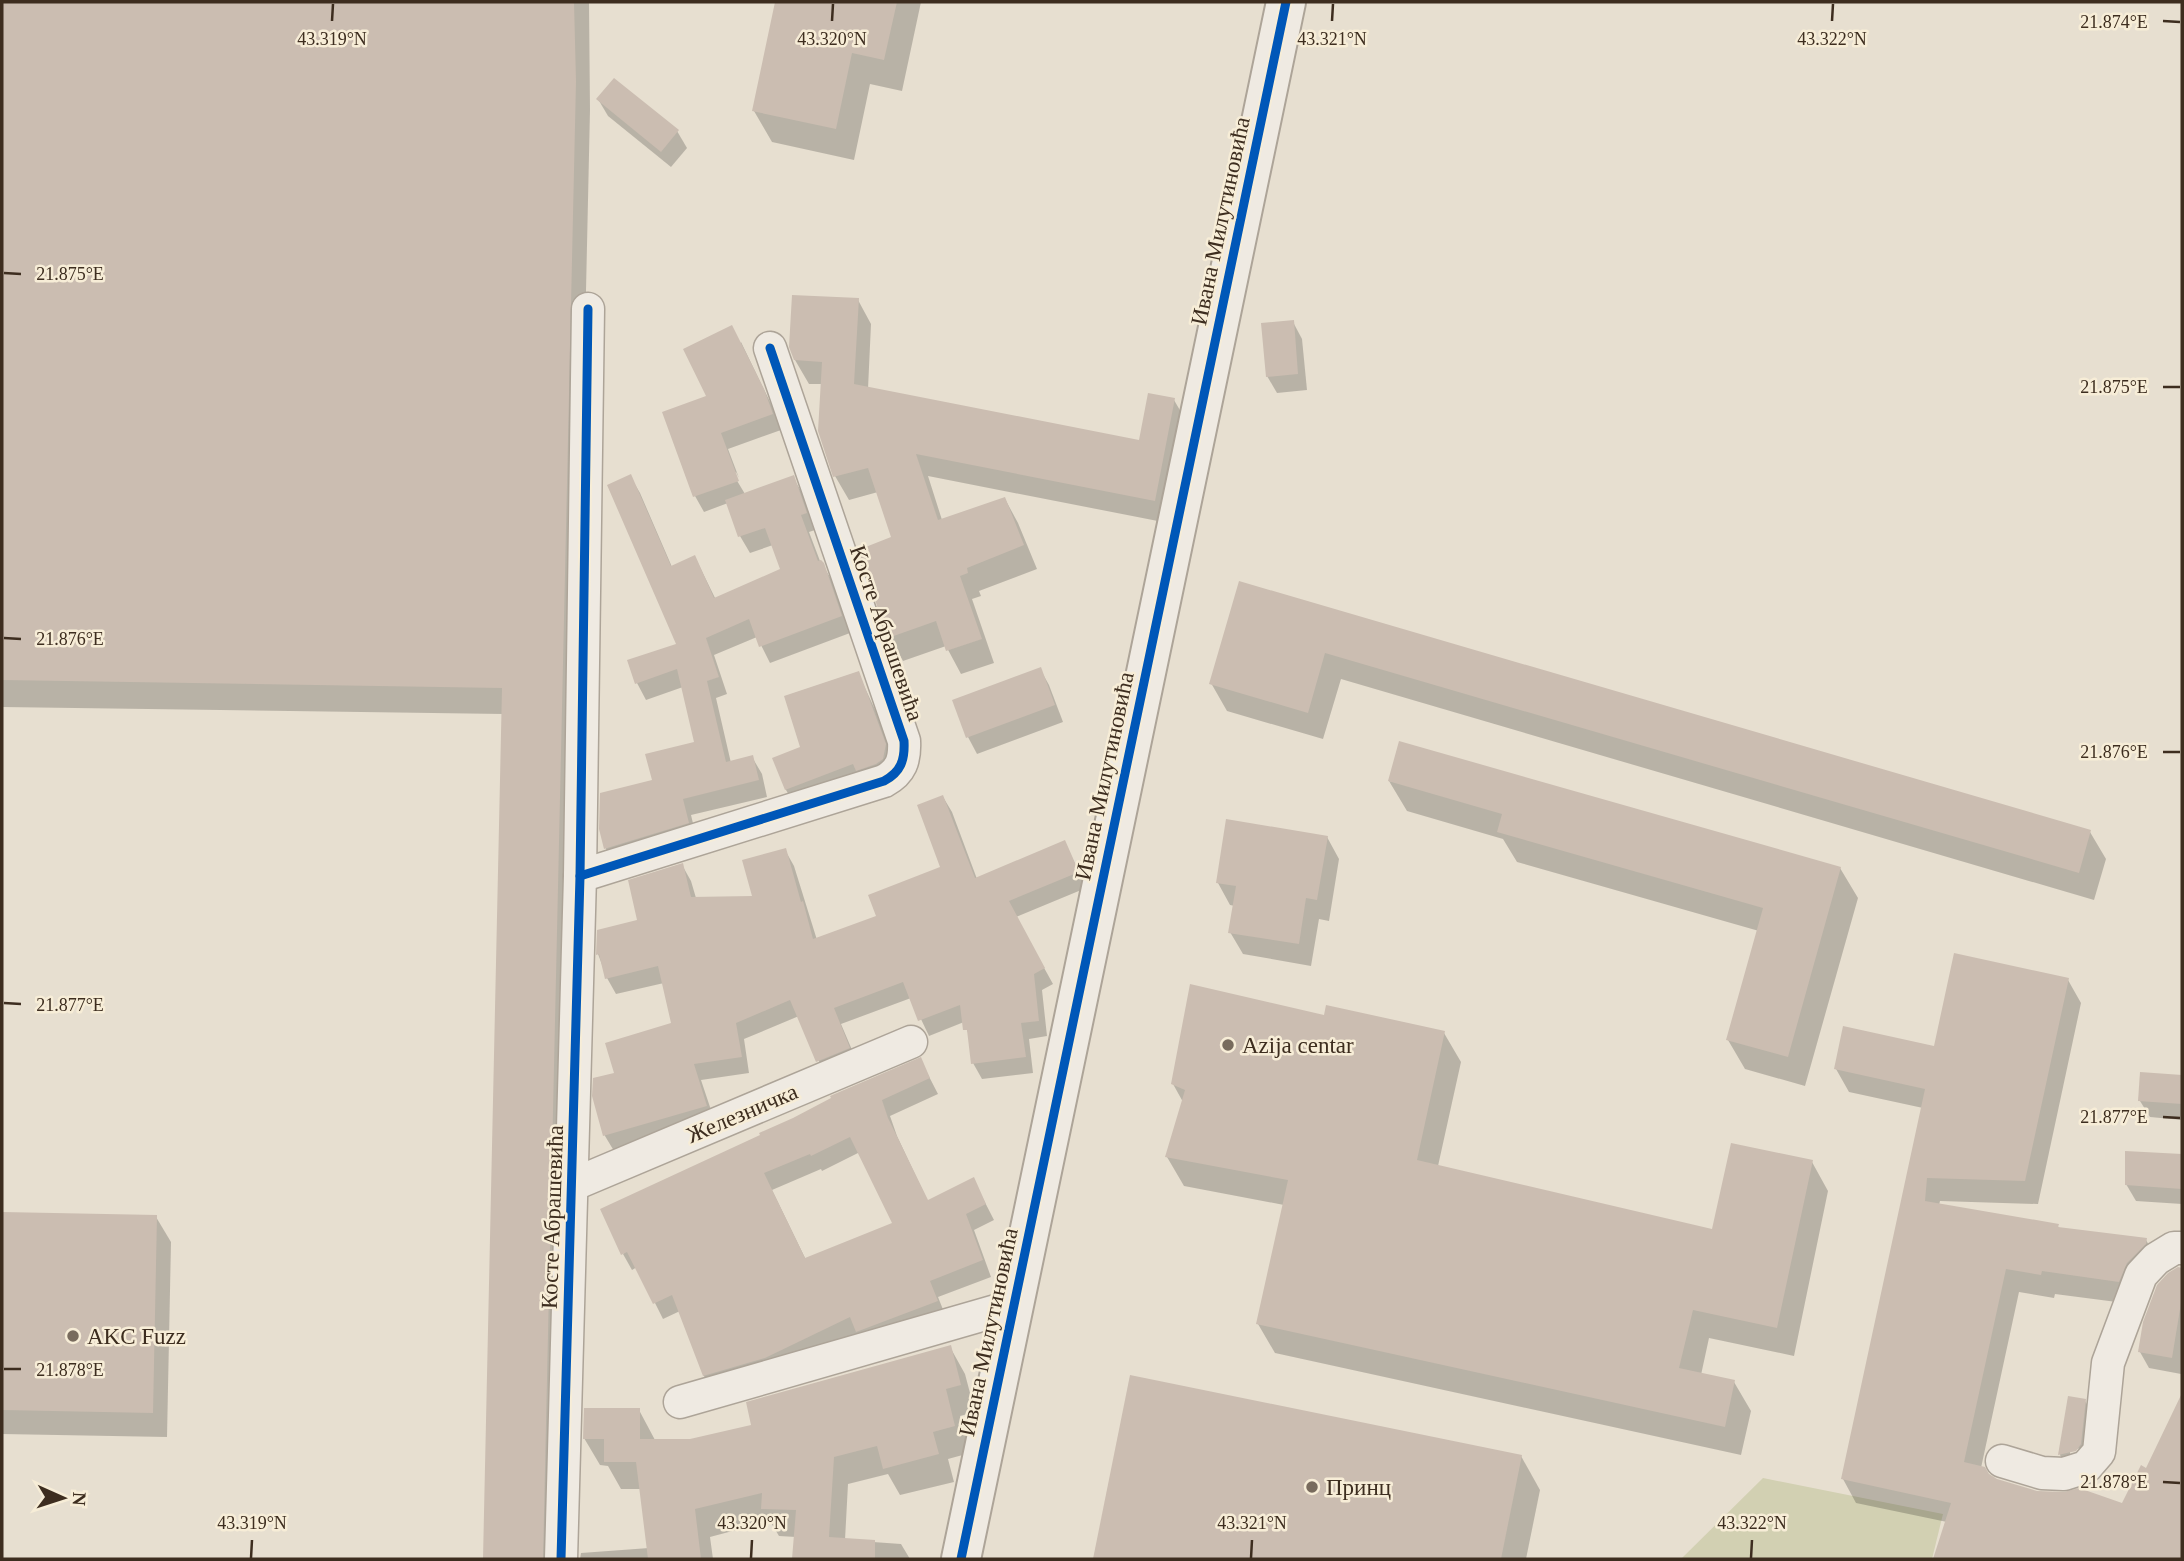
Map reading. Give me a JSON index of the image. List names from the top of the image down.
{
  "streets": {
    "street": ["Ивана Милутиновића", "Косте Абрашевића", "Железничка"]
  },
  "crossings": [
    ["Косте Абрашевића", "Железничка"]
  ],
  "places": ["Azija centar", "AKC Fuzz", "Принц"],
  "north": "right",
  "coordinates": [
    "21.874°E",
    "43.319°N",
    "43.320°N",
    "43.321°N",
    "43.322°N",
    "21.875°E",
    "21.876°E",
    "21.877°E",
    "21.878°E"
  ]
}
